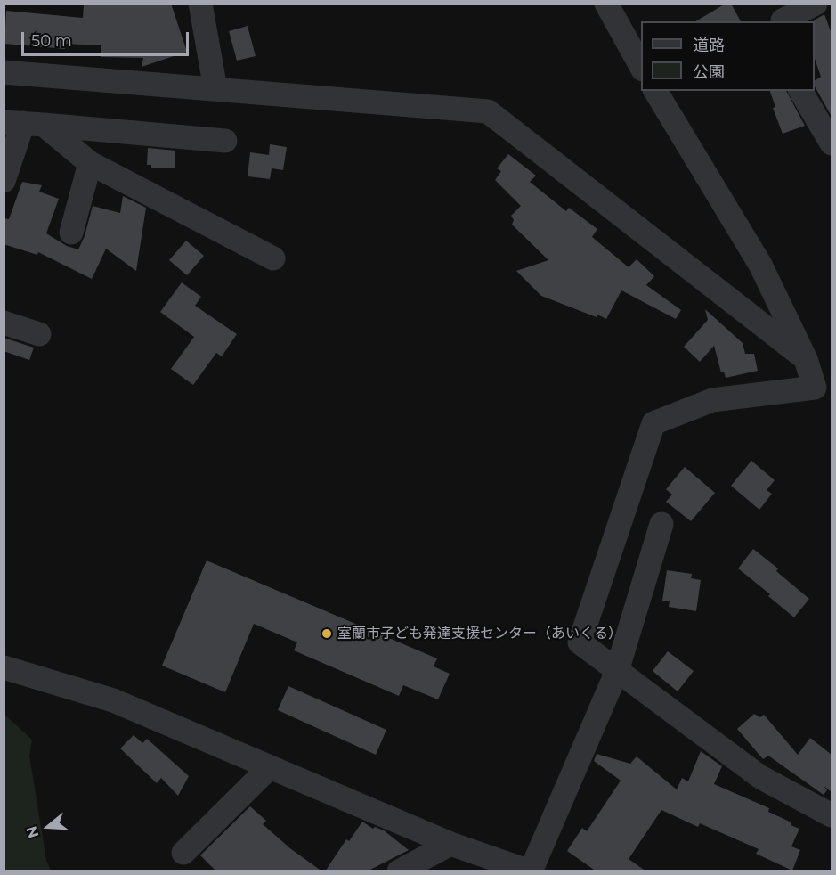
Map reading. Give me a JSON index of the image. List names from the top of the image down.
{
  "places": ["室蘭市子ども発達支援センター（あいくる）"],
  "legend": ["道路", "公園"],
  "scale_bar": "50 m",
  "north": "left"
}
